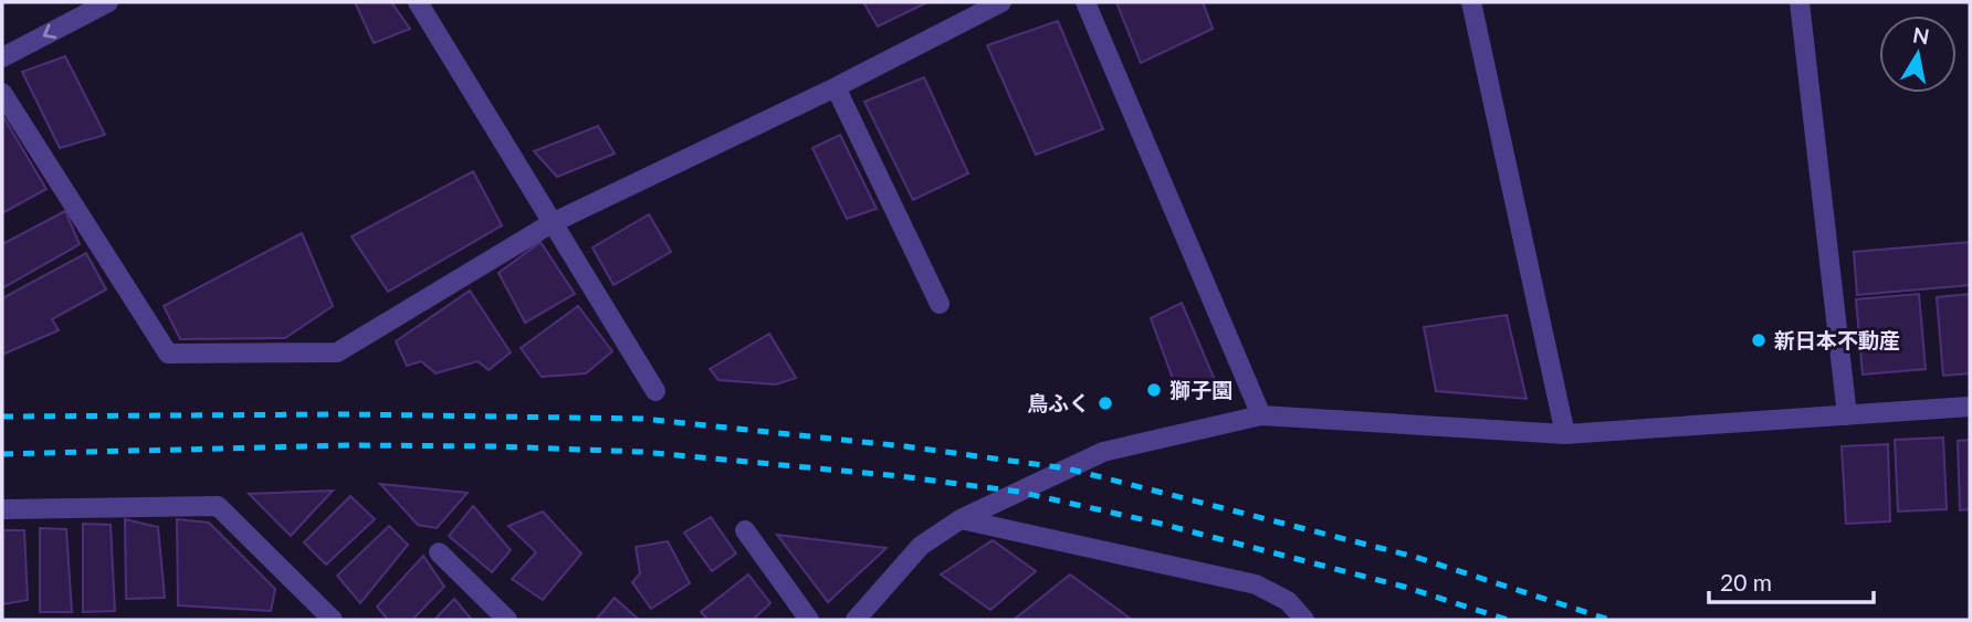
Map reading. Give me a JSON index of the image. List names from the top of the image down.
{
  "places": ["新日本不動産", "獅子園", "鳥ふく"],
  "scale_bar": "20 m",
  "north": "top"
}
